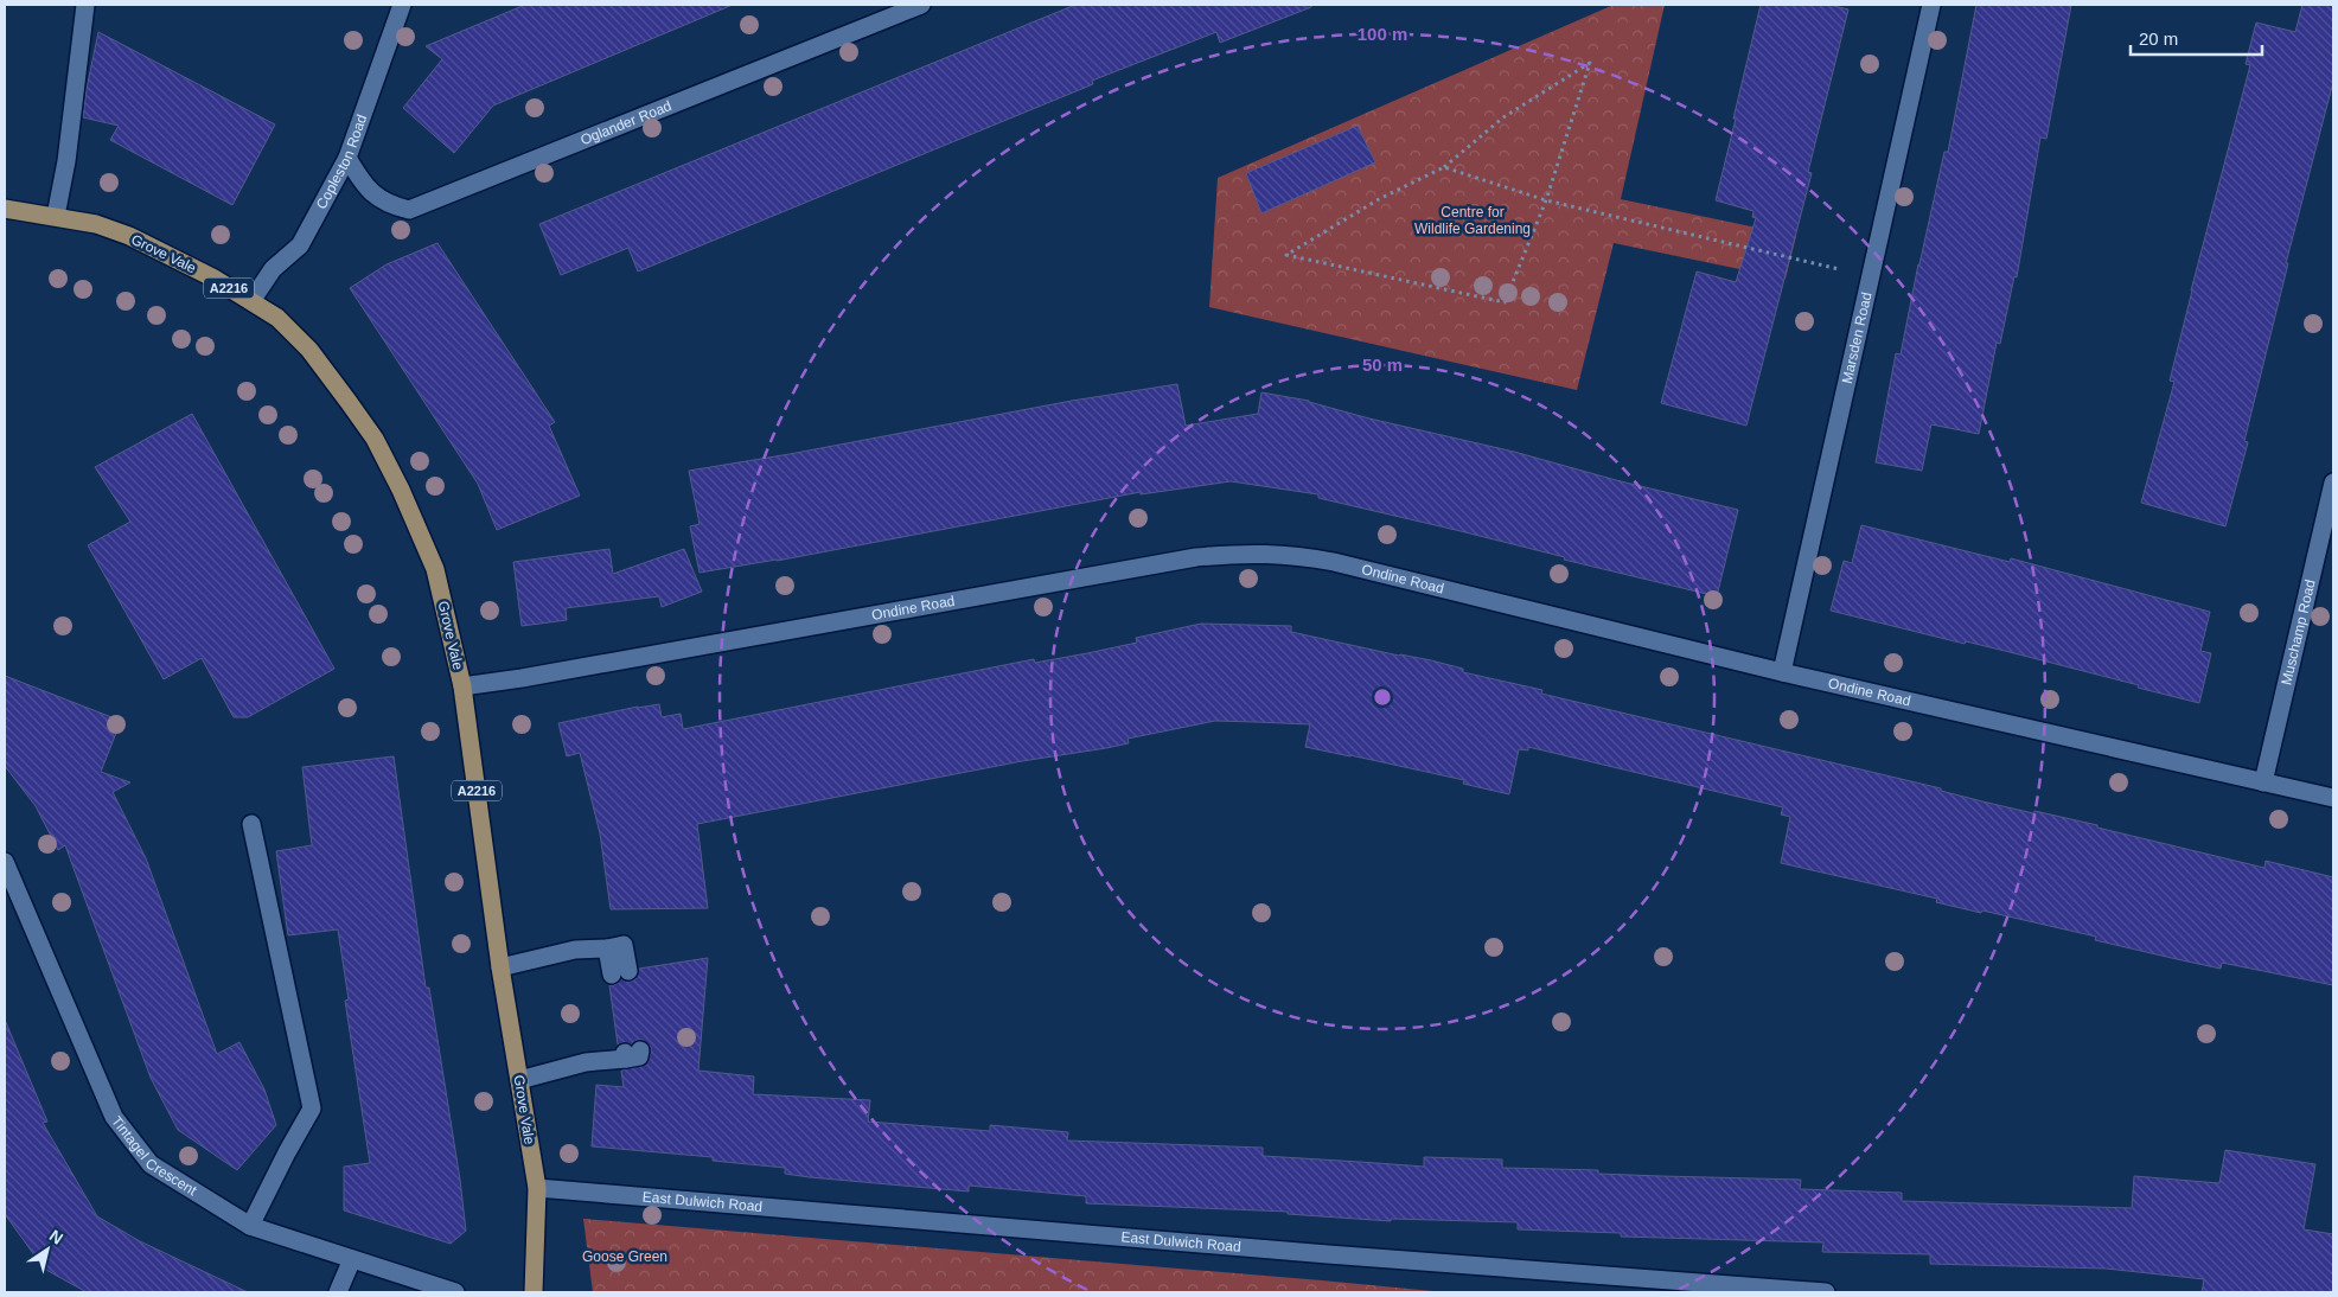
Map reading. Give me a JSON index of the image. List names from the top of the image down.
{
  "streets": {
    "main road": ["Grove Vale", "A2216"],
    "street": [
      "Oglander Road",
      "Copleston Road",
      "Marsden Road",
      "Ondine Road",
      "Muschamp Road",
      "Tintagel Crescent",
      "East Dulwich Road"
    ]
  },
  "crossings": [
    ["Oglander Road", "Copleston Road"],
    ["Copleston Road", "Grove Vale"],
    ["Grove Vale", "Ondine Road"],
    ["Grove Vale", "East Dulwich Road"],
    ["Marsden Road", "Ondine Road"],
    ["Ondine Road", "Muschamp Road"]
  ],
  "parks": ["Centre for Wildlife Gardening", "Goose Green"],
  "scale_bar": "20 m",
  "north": "top right",
  "rings": ["100 m", "50 m"]
}
